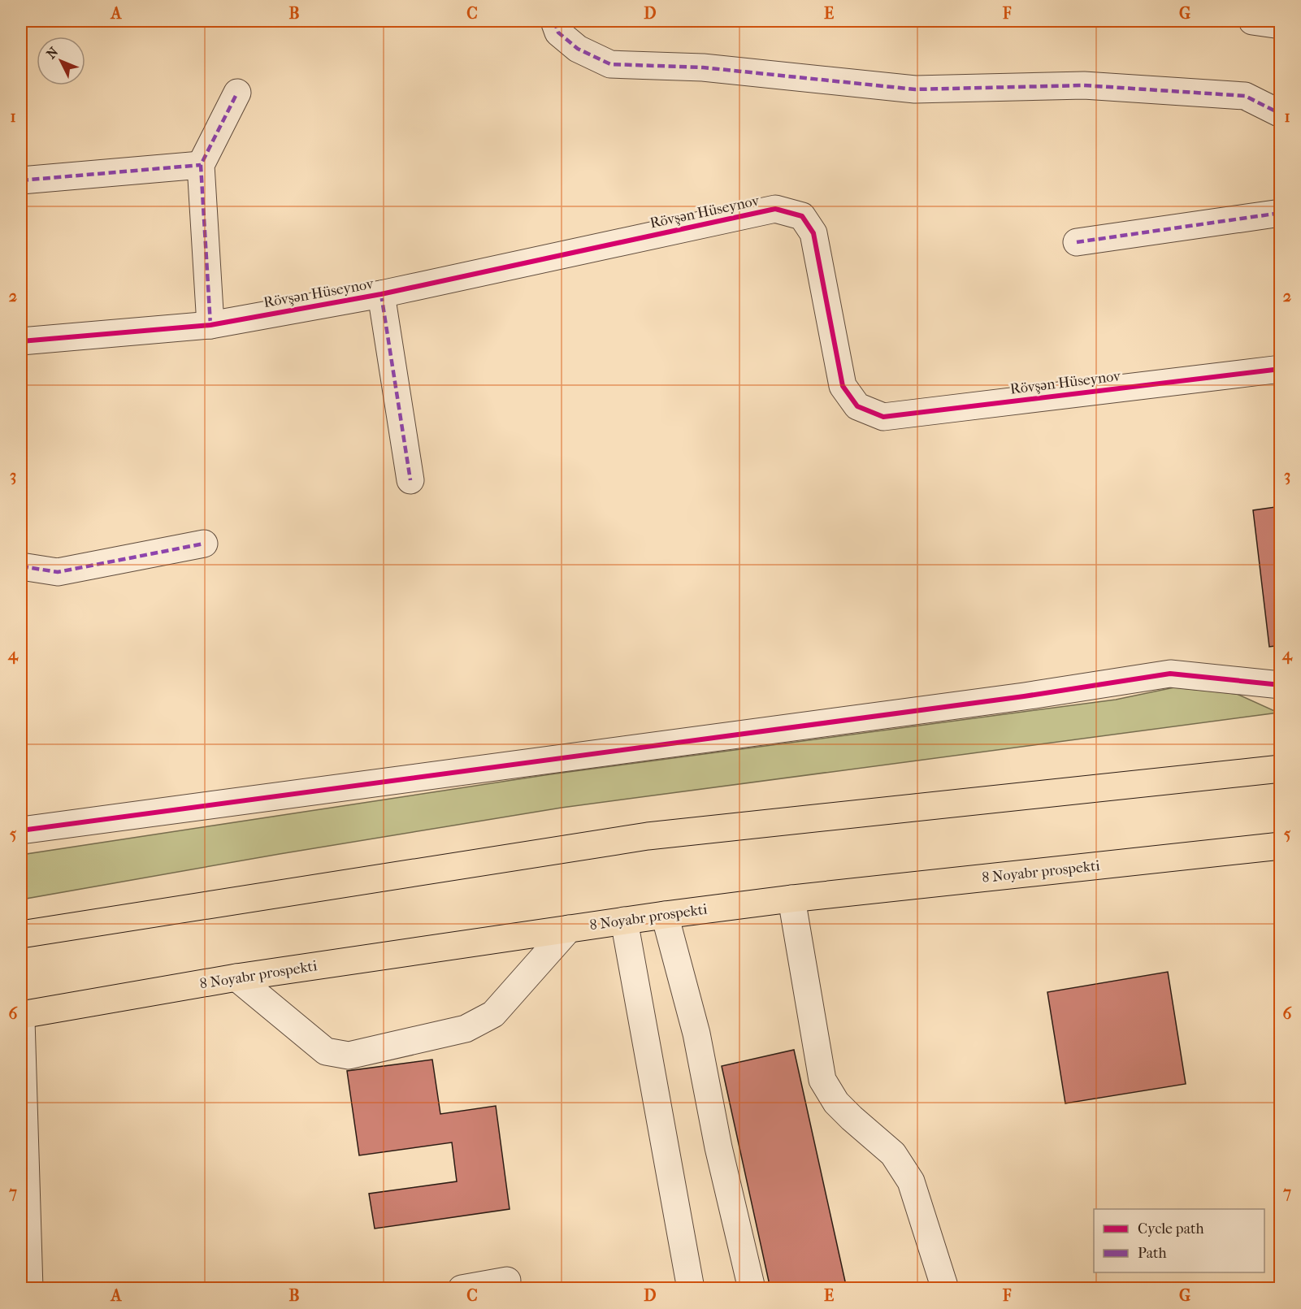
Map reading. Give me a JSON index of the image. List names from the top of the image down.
{
  "streets": {
    "highway": ["8 Noyabr prospekti"],
    "street": ["Rövşən Hüseynov"]
  },
  "legend": ["Cycle path", "Path"],
  "north": "top left",
  "grid": {
    "columns": [
      "A",
      "B",
      "C",
      "D",
      "E",
      "F",
      "G"
    ],
    "rows": [
      "1",
      "2",
      "3",
      "4",
      "5",
      "6",
      "7"
    ]
  }
}
